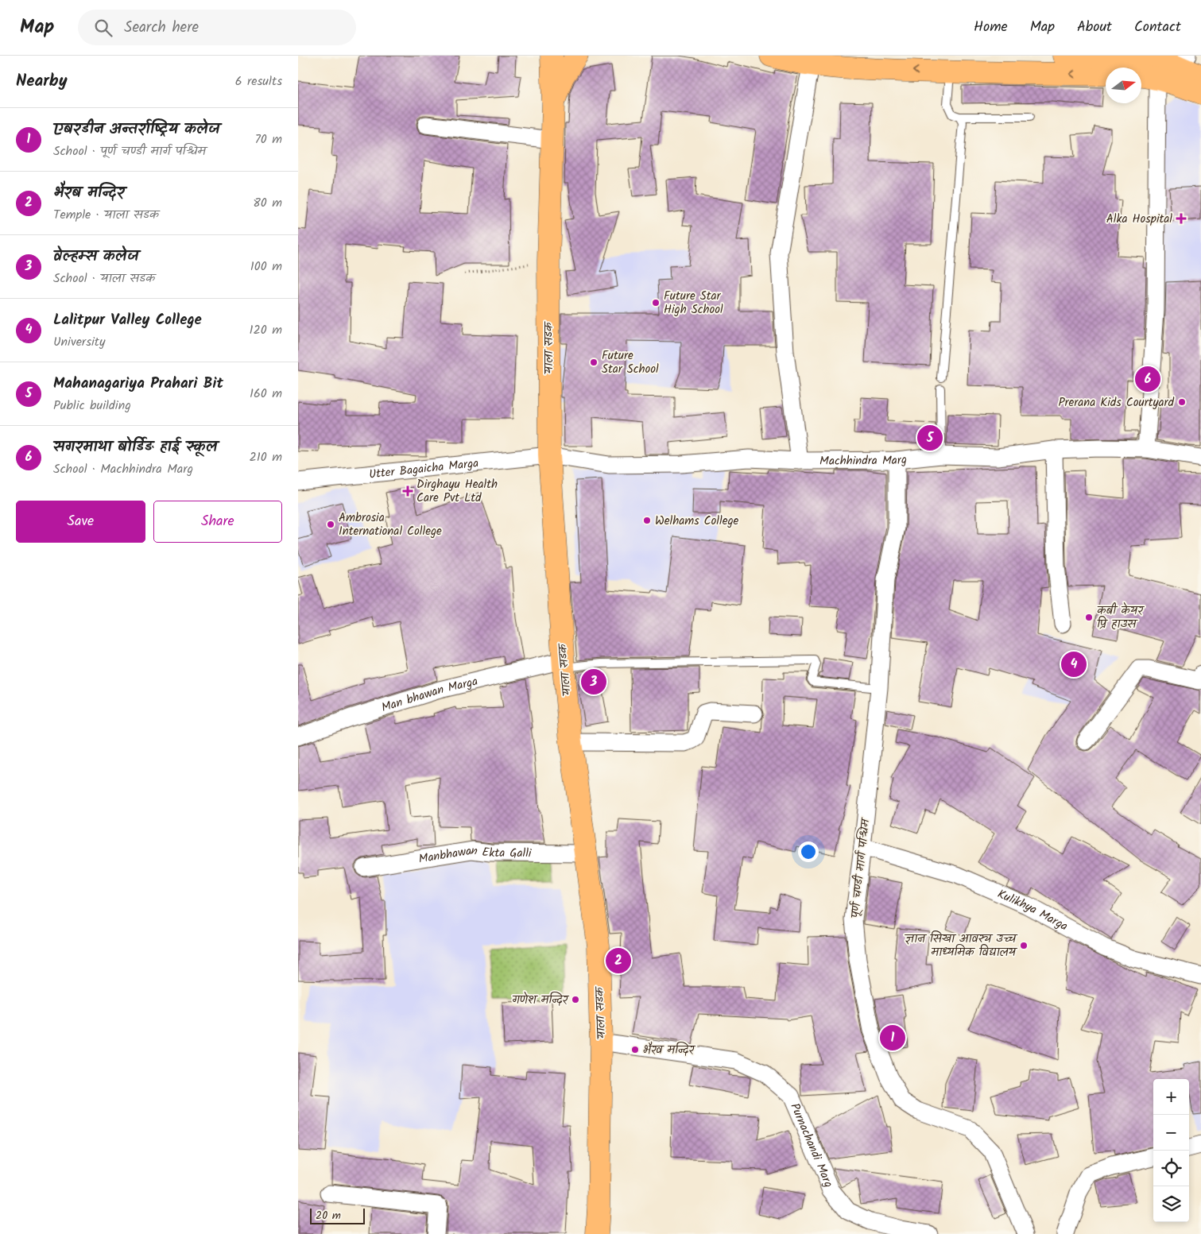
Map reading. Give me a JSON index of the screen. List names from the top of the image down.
{
  "streets": {
    "main road": ["याला सडक"],
    "street": [
      "Machhindra Marg",
      "Utter Bagaicha Marga",
      "Man bhawan Marga",
      "Manbhawan Ekta Galli",
      "पूर्ण चण्डी मार्ग पश्चिम",
      "Kulikhya Marga",
      "Purnachandi Marg"
    ]
  },
  "crossings": [
    ["याला सडक", "Machhindra Marg"],
    ["याला सडक", "Utter Bagaicha Marga"],
    ["याला सडक", "Man bhawan Marga"],
    ["याला सडक", "Manbhawan Ekta Galli"],
    ["याला सडक", "Purnachandi Marg"],
    ["Machhindra Marg", "Utter Bagaicha Marga"],
    ["Machhindra Marg", "पूर्ण चण्डी मार्ग पश्चिम"],
    ["पूर्ण चण्डी मार्ग पश्चिम", "Kulikhya Marga"]
  ],
  "places": {
    "health": ["Alka Hospital", "Dirghayu Health Care Pvt Ltd"],
    "other": [
      "Future Star High School",
      "Future Star School",
      "Prerana Kids Courtyard",
      "Welhams College",
      "Ambrosia International College",
      "कबी केयर प्रि हाउस",
      "ज्ञान सिखा आवस्य उच्च माध्यमिक विद्यालय",
      "गणेश मन्दिर",
      "भैरव मन्दिर"
    ]
  },
  "scale_bar": "20 m",
  "north": "right",
  "page": {
    "header": "Map",
    "search": "Search here",
    "nav": [
      "Home",
      "Map",
      "About",
      "Contact"
    ],
    "heading": ["Nearby", "6 results"],
    "list": [
      {
        "mark": "1",
        "name": "एबरडीन अन्तर्राष्ट्रिय कलेज",
        "note": "School · पूर्ण चण्डी मार्ग पश्चिम",
        "value": "70 m"
      },
      {
        "mark": "2",
        "name": "भैरब मन्दिर",
        "note": "Temple · याला सडक",
        "value": "80 m"
      },
      {
        "mark": "3",
        "name": "वेल्हम्स कलेज",
        "note": "School · याला सडक",
        "value": "100 m"
      },
      {
        "mark": "4",
        "name": "Lalitpur Valley College",
        "note": "University",
        "value": "120 m"
      },
      {
        "mark": "5",
        "name": "Mahanagariya Prahari Bit",
        "note": "Public building",
        "value": "160 m"
      },
      {
        "mark": "6",
        "name": "सगरमाथा बोर्डिङ हाई स्कूल",
        "note": "School · Machhindra Marg",
        "value": "210 m"
      }
    ],
    "pins": [
      "6",
      "5",
      "4",
      "3",
      "2",
      "1"
    ],
    "buttons": ["Save", "Share"],
    "map_buttons": ["+", "−"],
    "scale": "20 m"
  }
}
